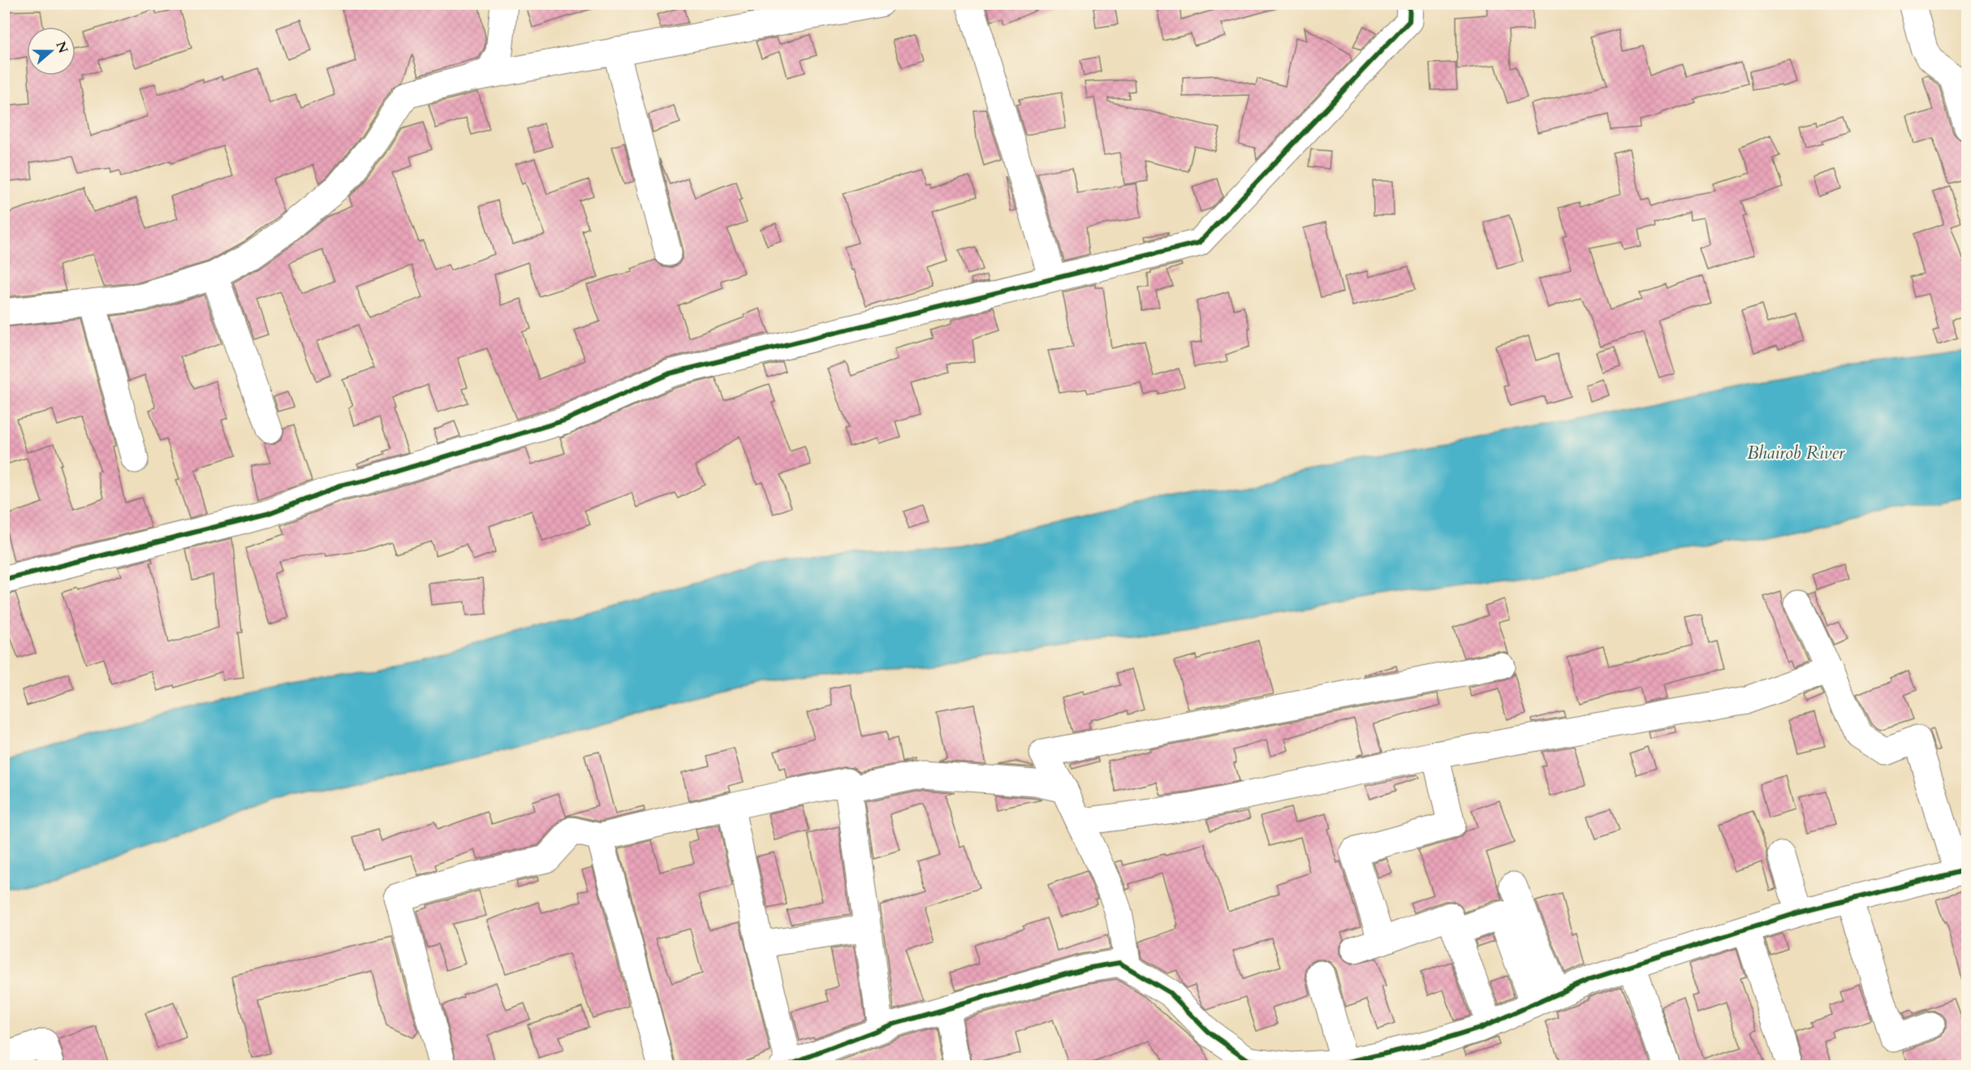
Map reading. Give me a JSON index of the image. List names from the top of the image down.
{
  "water": ["Bhairob River"],
  "north": "right"
}
